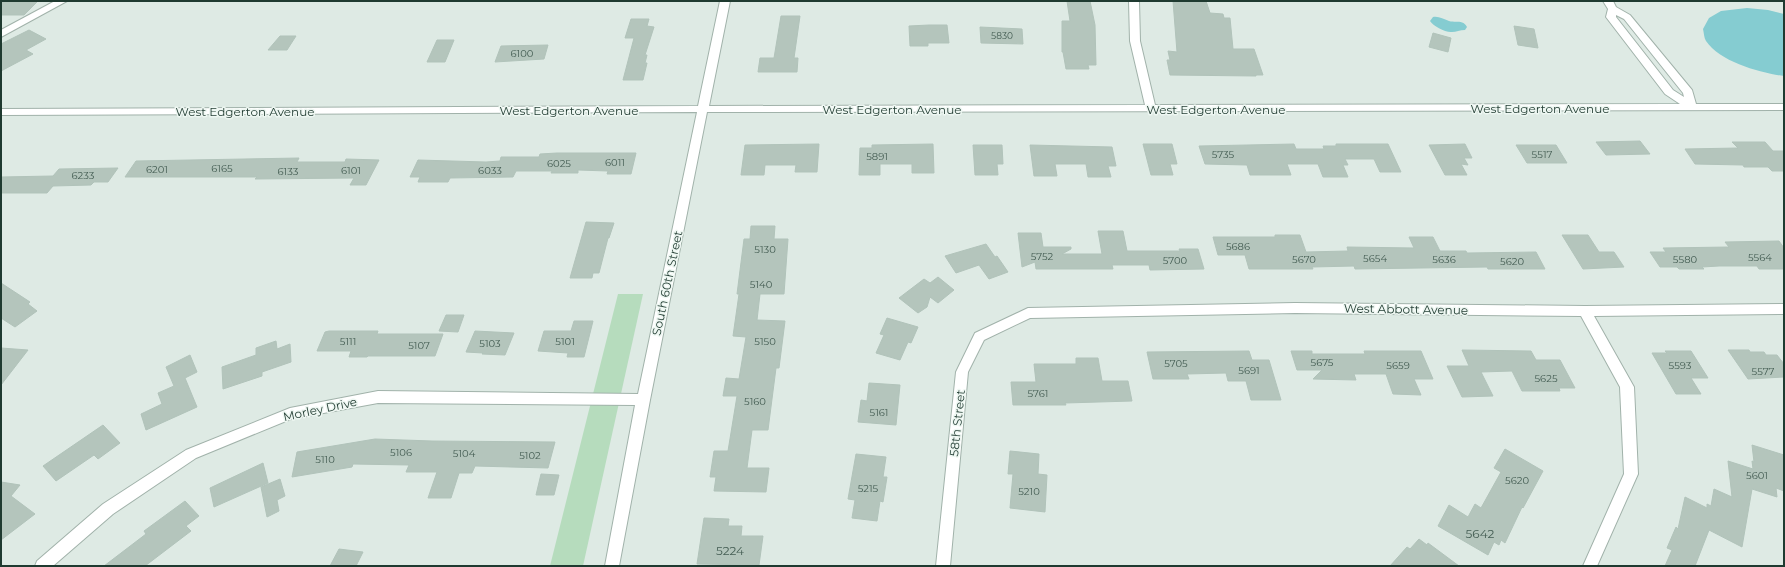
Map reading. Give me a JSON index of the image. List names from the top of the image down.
{
  "streets": {
    "street": [
      "West Edgerton Avenue",
      "South 60th Street",
      "West Abbott Avenue",
      "Morley Drive",
      "58th Street"
    ]
  },
  "crossings": [
    ["West Edgerton Avenue", "South 60th Street"],
    ["South 60th Street", "Morley Drive"],
    ["West Abbott Avenue", "58th Street"]
  ],
  "house_numbers": [
    "5830",
    "6100",
    "5735",
    "5517",
    "5891",
    "6011",
    "6025",
    "6165",
    "6201",
    "6101",
    "6033",
    "6133",
    "6233",
    "5686",
    "5130",
    "5752",
    "5564",
    "5654",
    "5670",
    "5636",
    "5580",
    "5700",
    "5620",
    "5140",
    "5111",
    "5101",
    "5150",
    "5103",
    "5107",
    "5675",
    "5705",
    "5659",
    "5593",
    "5691",
    "5577",
    "5625",
    "5761",
    "5160",
    "5161",
    "5106",
    "5104",
    "5102",
    "5110",
    "5601",
    "5620",
    "5215",
    "5210",
    "5642",
    "5224"
  ]
}
